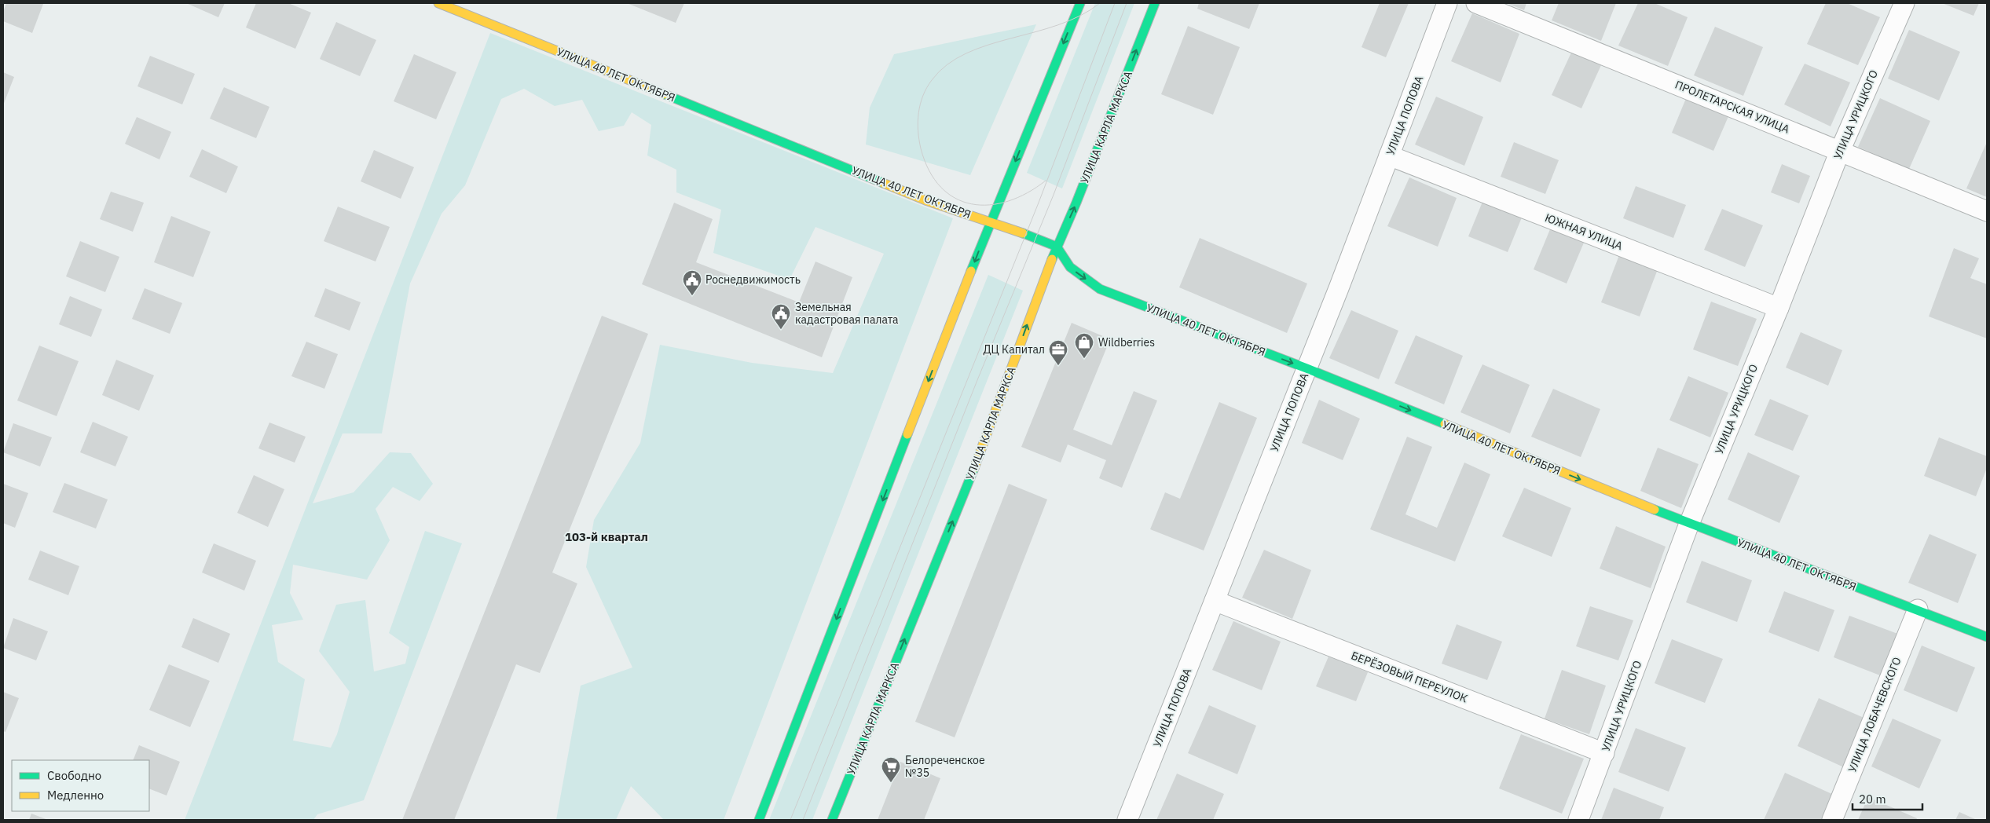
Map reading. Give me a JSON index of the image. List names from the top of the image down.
{
  "streets": {
    "street": [
      "УЛИЦА 40 ЛЕТ ОКТЯБРЯ",
      "ПРОЛЕТАРСКАЯ УЛИЦА",
      "УЛИЦА УРИЦКОГО",
      "УЛИЦА ПОПОВА",
      "УЛИЦА КАРЛА МАРКСА",
      "ЮЖНАЯ УЛИЦА",
      "БЕРЁЗОВЫЙ ПЕРЕУЛОК",
      "УЛИЦА ЛОБАЧЕВСКОГО"
    ]
  },
  "crossings": [
    ["УЛИЦА 40 ЛЕТ ОКТЯБРЯ", "УЛИЦА УРИЦКОГО"],
    ["УЛИЦА 40 ЛЕТ ОКТЯБРЯ", "УЛИЦА ПОПОВА"],
    ["УЛИЦА 40 ЛЕТ ОКТЯБРЯ", "УЛИЦА КАРЛА МАРКСА"],
    ["УЛИЦА 40 ЛЕТ ОКТЯБРЯ", "УЛИЦА ЛОБАЧЕВСКОГО"],
    ["ПРОЛЕТАРСКАЯ УЛИЦА", "УЛИЦА УРИЦКОГО"],
    ["УЛИЦА УРИЦКОГО", "ЮЖНАЯ УЛИЦА"],
    ["УЛИЦА УРИЦКОГО", "БЕРЁЗОВЫЙ ПЕРЕУЛОК"],
    ["УЛИЦА ПОПОВА", "ЮЖНАЯ УЛИЦА"],
    ["УЛИЦА ПОПОВА", "БЕРЁЗОВЫЙ ПЕРЕУЛОК"]
  ],
  "one_way": ["УЛИЦА 40 ЛЕТ ОКТЯБРЯ"],
  "districts": ["103-й квартал"],
  "places": {
    "public building": ["Роснедвижимость", "Земельная кадастровая палата"],
    "shop": ["Wildberries"],
    "office": ["ДЦ Капитал"],
    "supermarket": ["Белореченское №35"]
  },
  "legend": ["Свободно", "Медленно"],
  "scale_bar": "20 m"
}
